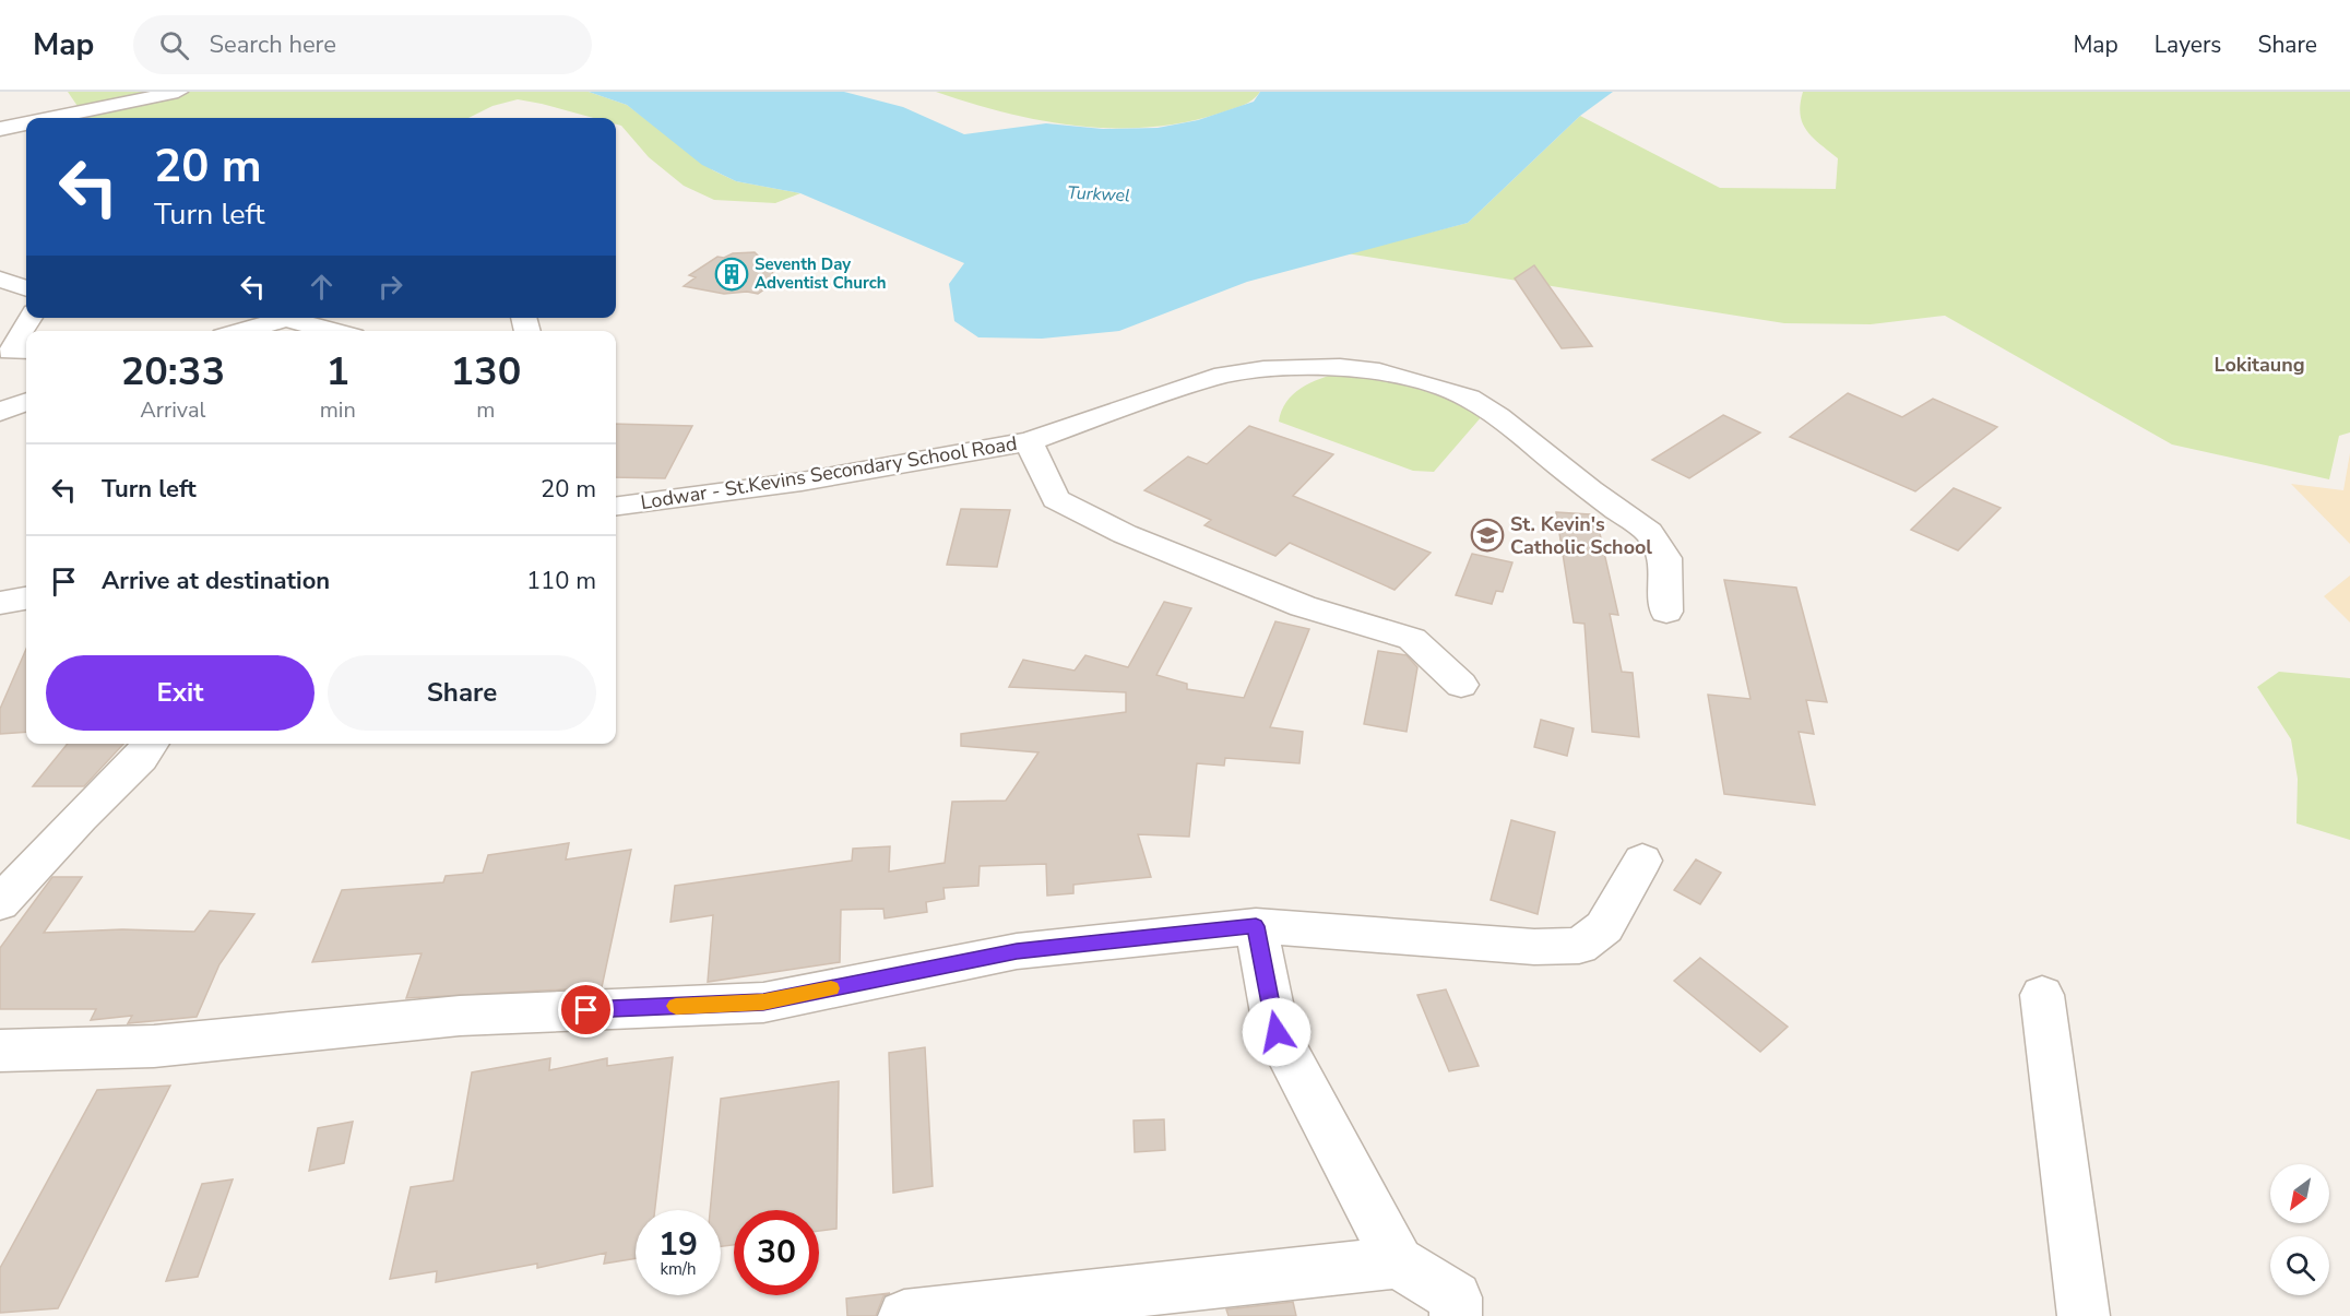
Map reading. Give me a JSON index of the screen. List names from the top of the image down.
{
  "streets": {
    "street": ["Lodwar - St.Kevins Secondary School Road"]
  },
  "districts": ["Lokitaung"],
  "water": ["Turkwel"],
  "places": {
    "building": ["Seventh Day Adventist Church"],
    "school or university": ["St. Kevin's Catholic School"]
  },
  "north": "bottom left",
  "page": {
    "header": "Map",
    "search": "Search here",
    "nav": ["Map", "Layers", "Share"],
    "turn": ["20 m", "Turn left"],
    "eta": [
      "20:33",
      "Arrival",
      "1",
      "min",
      "130",
      "m"
    ],
    "list": [
      {
        "name": "Turn left",
        "value": "20 m"
      },
      {
        "name": "Arrive at destination",
        "value": "110 m"
      }
    ],
    "buttons": ["Exit", "Share"],
    "speed": "19 km/h",
    "limit": "30"
  }
}
